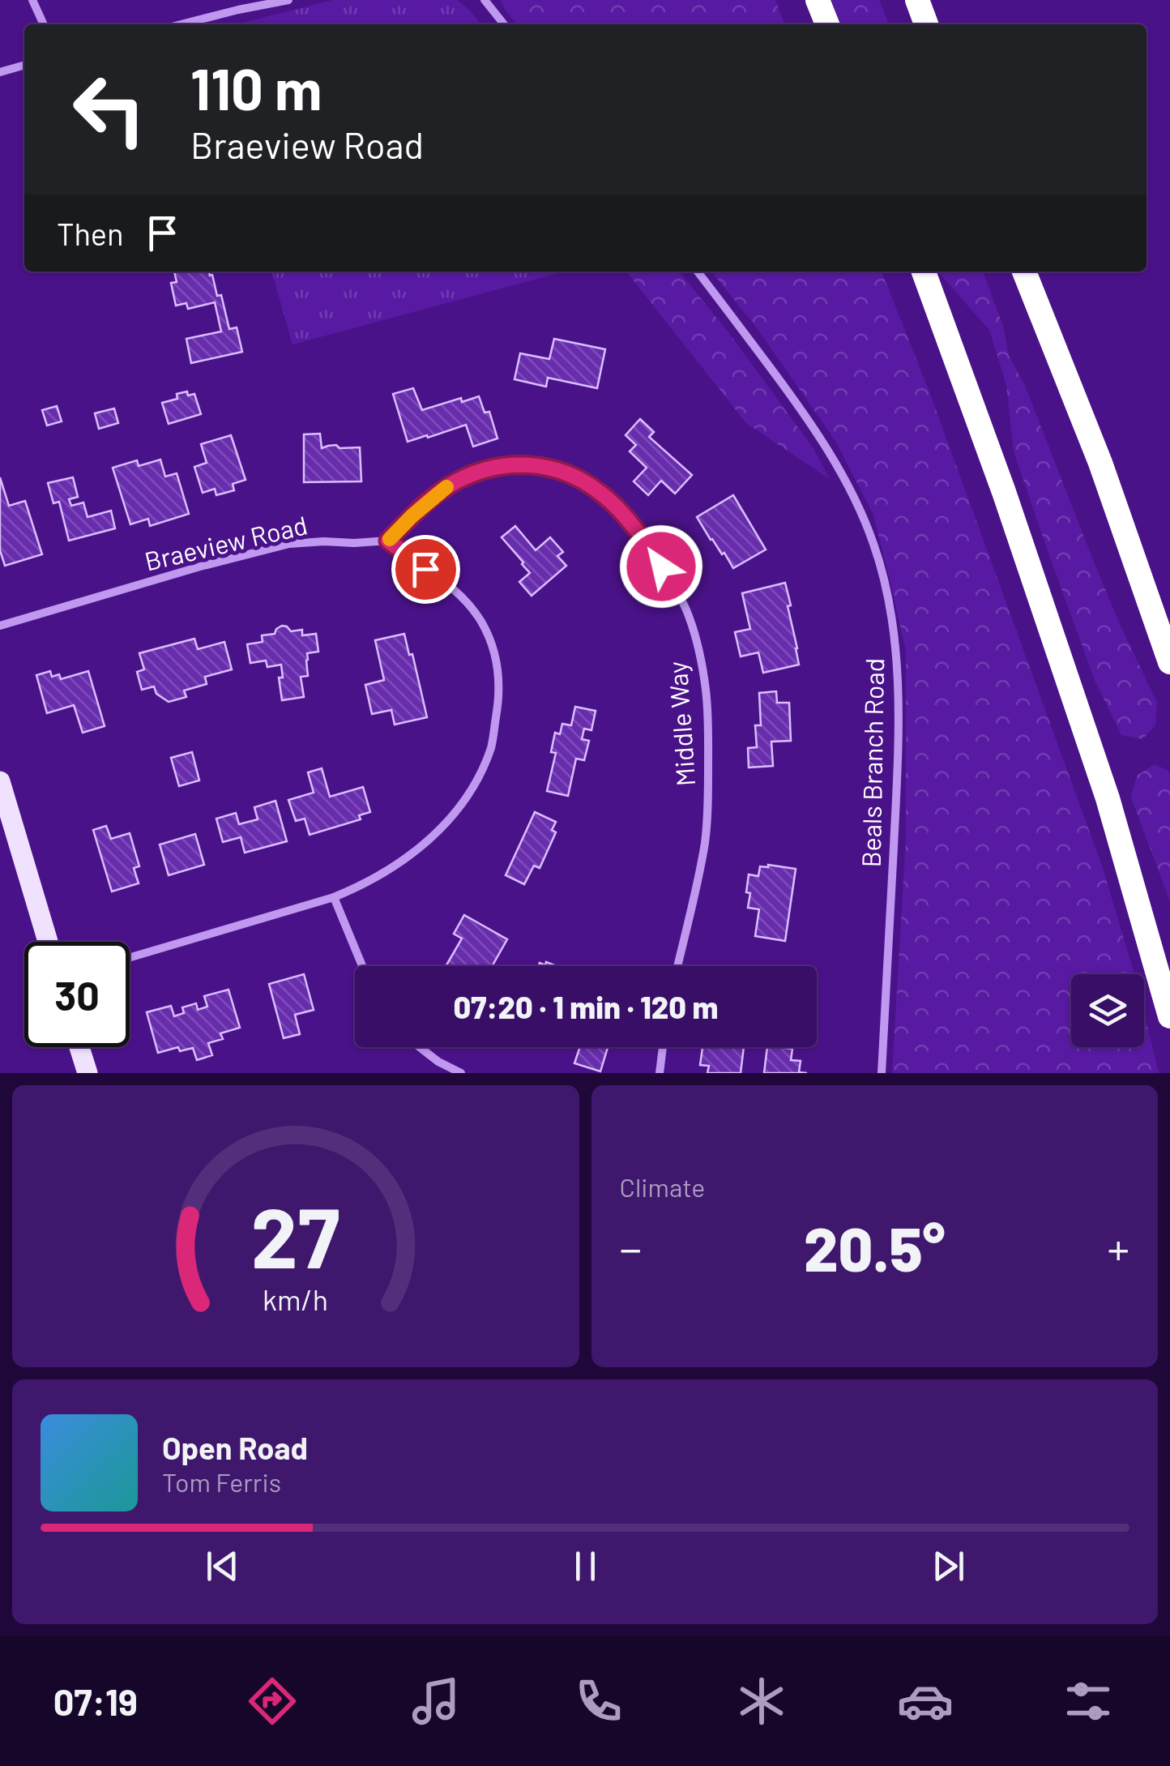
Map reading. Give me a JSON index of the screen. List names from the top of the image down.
{
  "streets": {
    "street": ["Braeview Road", "Middle Way", "Beals Branch Road"]
  },
  "crossings": [
    ["Braeview Road", "Middle Way"]
  ],
  "page": {
    "turn": ["110 m", "Braeview Road"],
    "then": "Then",
    "limit": "30",
    "trip": "07:20 · 1 min · 120 m",
    "tile": "Climate",
    "heat": ["−", "20.5°", "+"],
    "song": ["Open Road", "Tom Ferris"],
    "tabs": "07:19",
    "gauge": ["27", "km/h"]
  }
}
